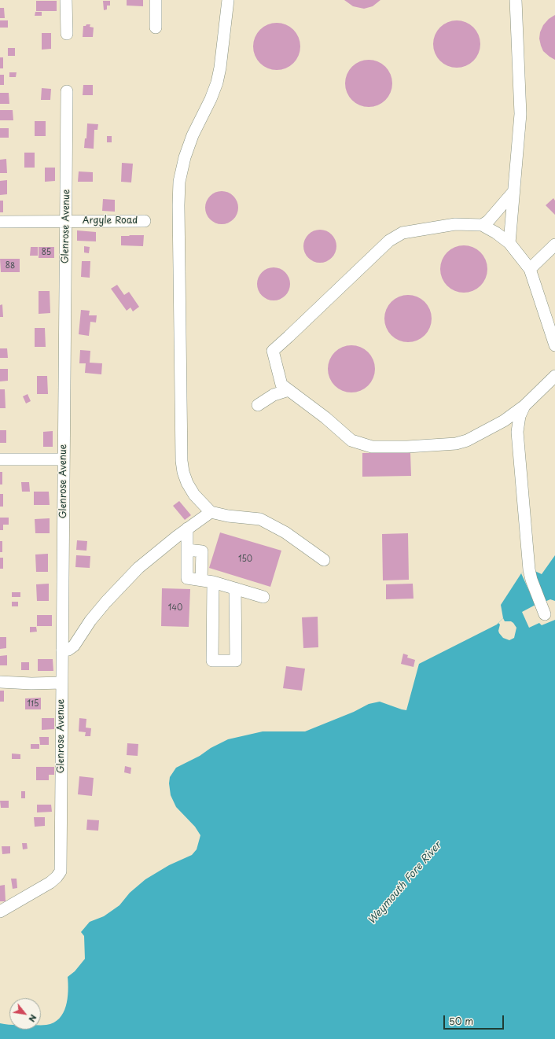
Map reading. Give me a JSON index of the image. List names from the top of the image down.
{
  "streets": {
    "street": ["Argyle Road", "Glenrose Avenue"]
  },
  "crossings": [
    ["Argyle Road", "Glenrose Avenue"]
  ],
  "water": ["Weymouth Fore River"],
  "house_numbers": [
    "85",
    "88",
    "150",
    "140",
    "115"
  ],
  "scale_bar": "50 m",
  "north": "bottom right"
}
